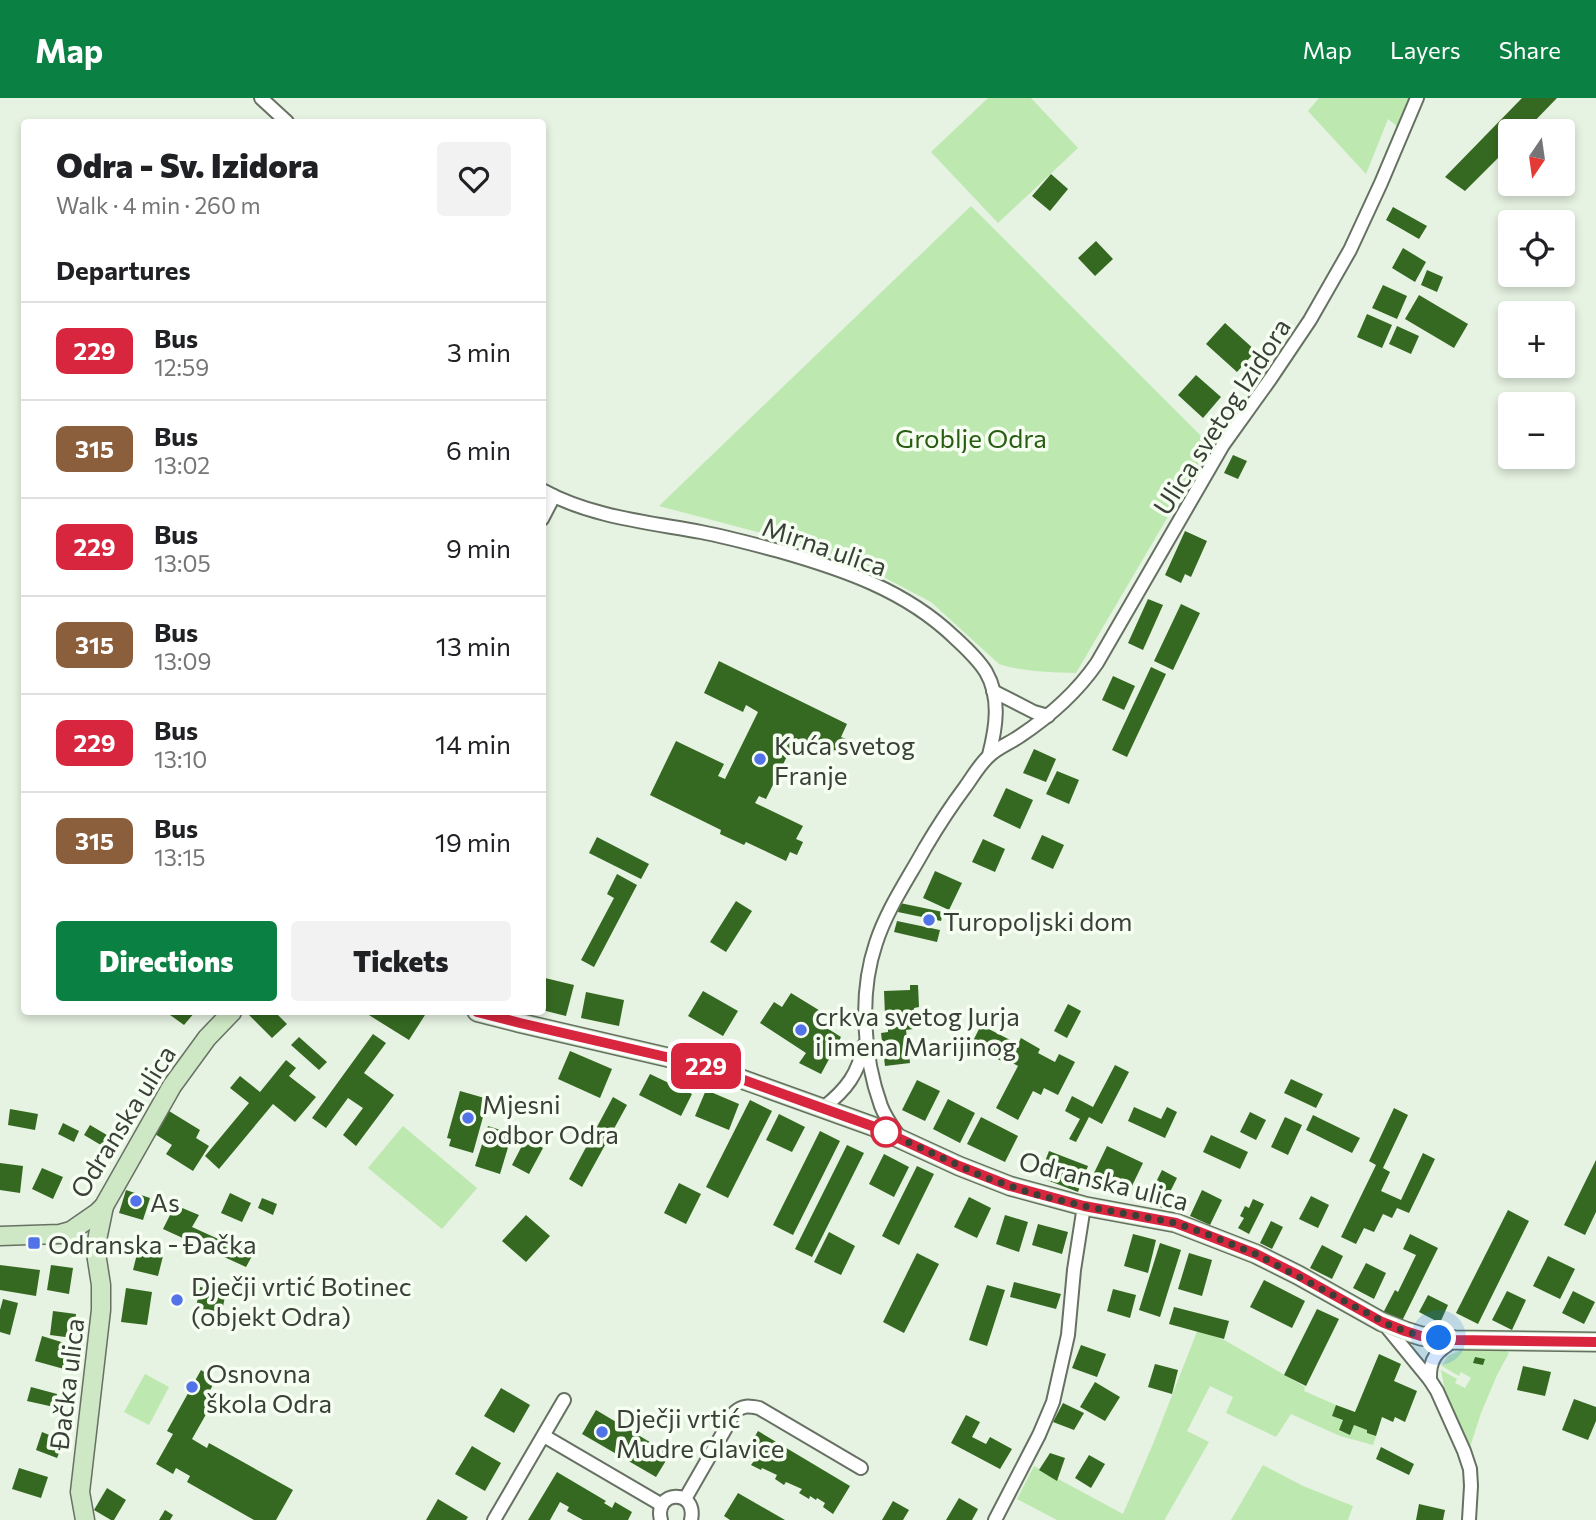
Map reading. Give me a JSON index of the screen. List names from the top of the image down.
{
  "streets": {
    "street": [
      "Ulica svetog Izidora",
      "Mirna ulica",
      "Odranska ulica",
      "Đačka ulica"
    ]
  },
  "crossings": [
    ["Ulica svetog Izidora", "Mirna ulica"],
    ["Odranska ulica", "Đačka ulica"]
  ],
  "parks": ["Groblje Odra"],
  "places": {
    "other": [
      "Kuća svetog Franje",
      "Turopoljski dom",
      "crkva svetog Jurja i imena Marijinog",
      "Mjesni odbor Odra",
      "As",
      "Dječji vrtić Botinec (objekt Odra)",
      "Osnovna škola Odra",
      "Dječji vrtić Mudre Glavice"
    ],
    "transit": ["Odranska - Đačka"]
  },
  "lines": ["bus line 229"],
  "north": "bottom",
  "page": {
    "header": "Map",
    "nav": ["Map", "Layers", "Share"],
    "on_map": "229",
    "map_buttons": ["+", "−"],
    "heading": [
      ["Odra - Sv. Izidora", "Walk · 4 min · 260 m"],
      "Departures"
    ],
    "list": [
      {
        "mark": "229",
        "name": "Bus",
        "note": "12:59",
        "value": "3 min"
      },
      {
        "mark": "315",
        "name": "Bus",
        "note": "13:02",
        "value": "6 min"
      },
      {
        "mark": "229",
        "name": "Bus",
        "note": "13:05",
        "value": "9 min"
      },
      {
        "mark": "315",
        "name": "Bus",
        "note": "13:09",
        "value": "13 min"
      },
      {
        "mark": "229",
        "name": "Bus",
        "note": "13:10",
        "value": "14 min"
      },
      {
        "mark": "315",
        "name": "Bus",
        "note": "13:15",
        "value": "19 min"
      }
    ],
    "buttons": ["Directions", "Tickets"]
  }
}
